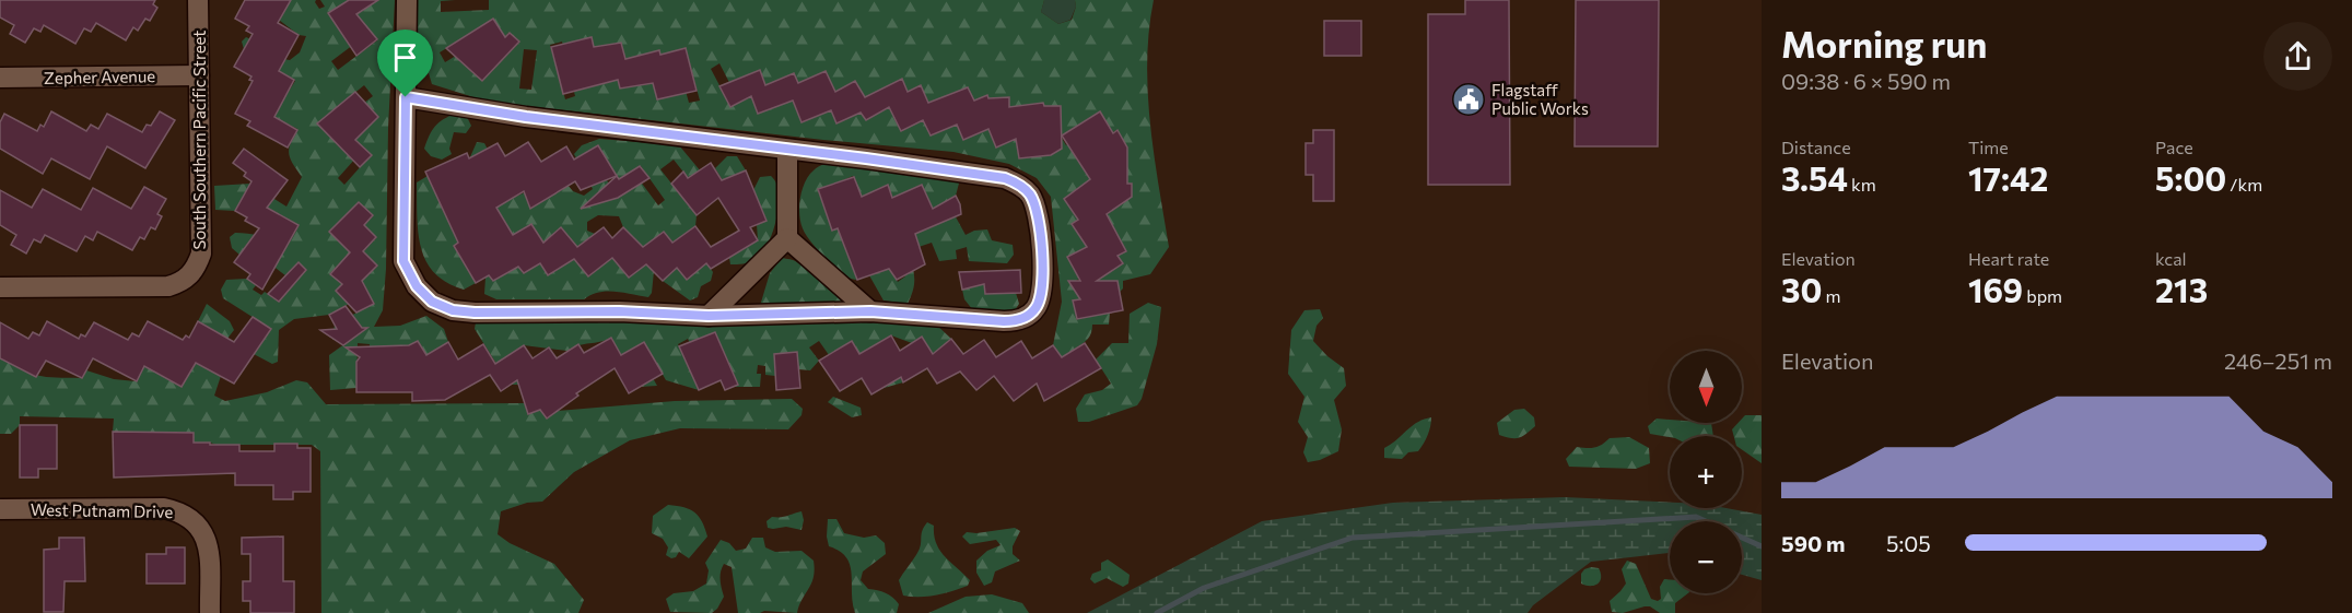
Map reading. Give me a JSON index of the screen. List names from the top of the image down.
{
  "streets": {
    "street": ["Zepher Avenue", "South Southern Pacific Street", "West Putnam Drive"]
  },
  "crossings": [
    ["Zepher Avenue", "South Southern Pacific Street"]
  ],
  "places": {
    "public building": ["Flagstaff Public Works"]
  },
  "north": "bottom",
  "page": {
    "heading": ["Morning run", "09:38 · 6 × 590 m"],
    "stats": [
      ["Distance", "3.54 km"],
      ["Time", "17:42"],
      ["Pace", "5:00 /km"],
      ["Elevation", "30 m"],
      ["Heart rate", "169 bpm"],
      ["kcal", "213"]
    ],
    "chart": ["Elevation", "246–251 m"],
    "map_buttons": ["+", "−"],
    "list": [
      {
        "name": "590 m",
        "note": "5:05"
      }
    ]
  }
}
